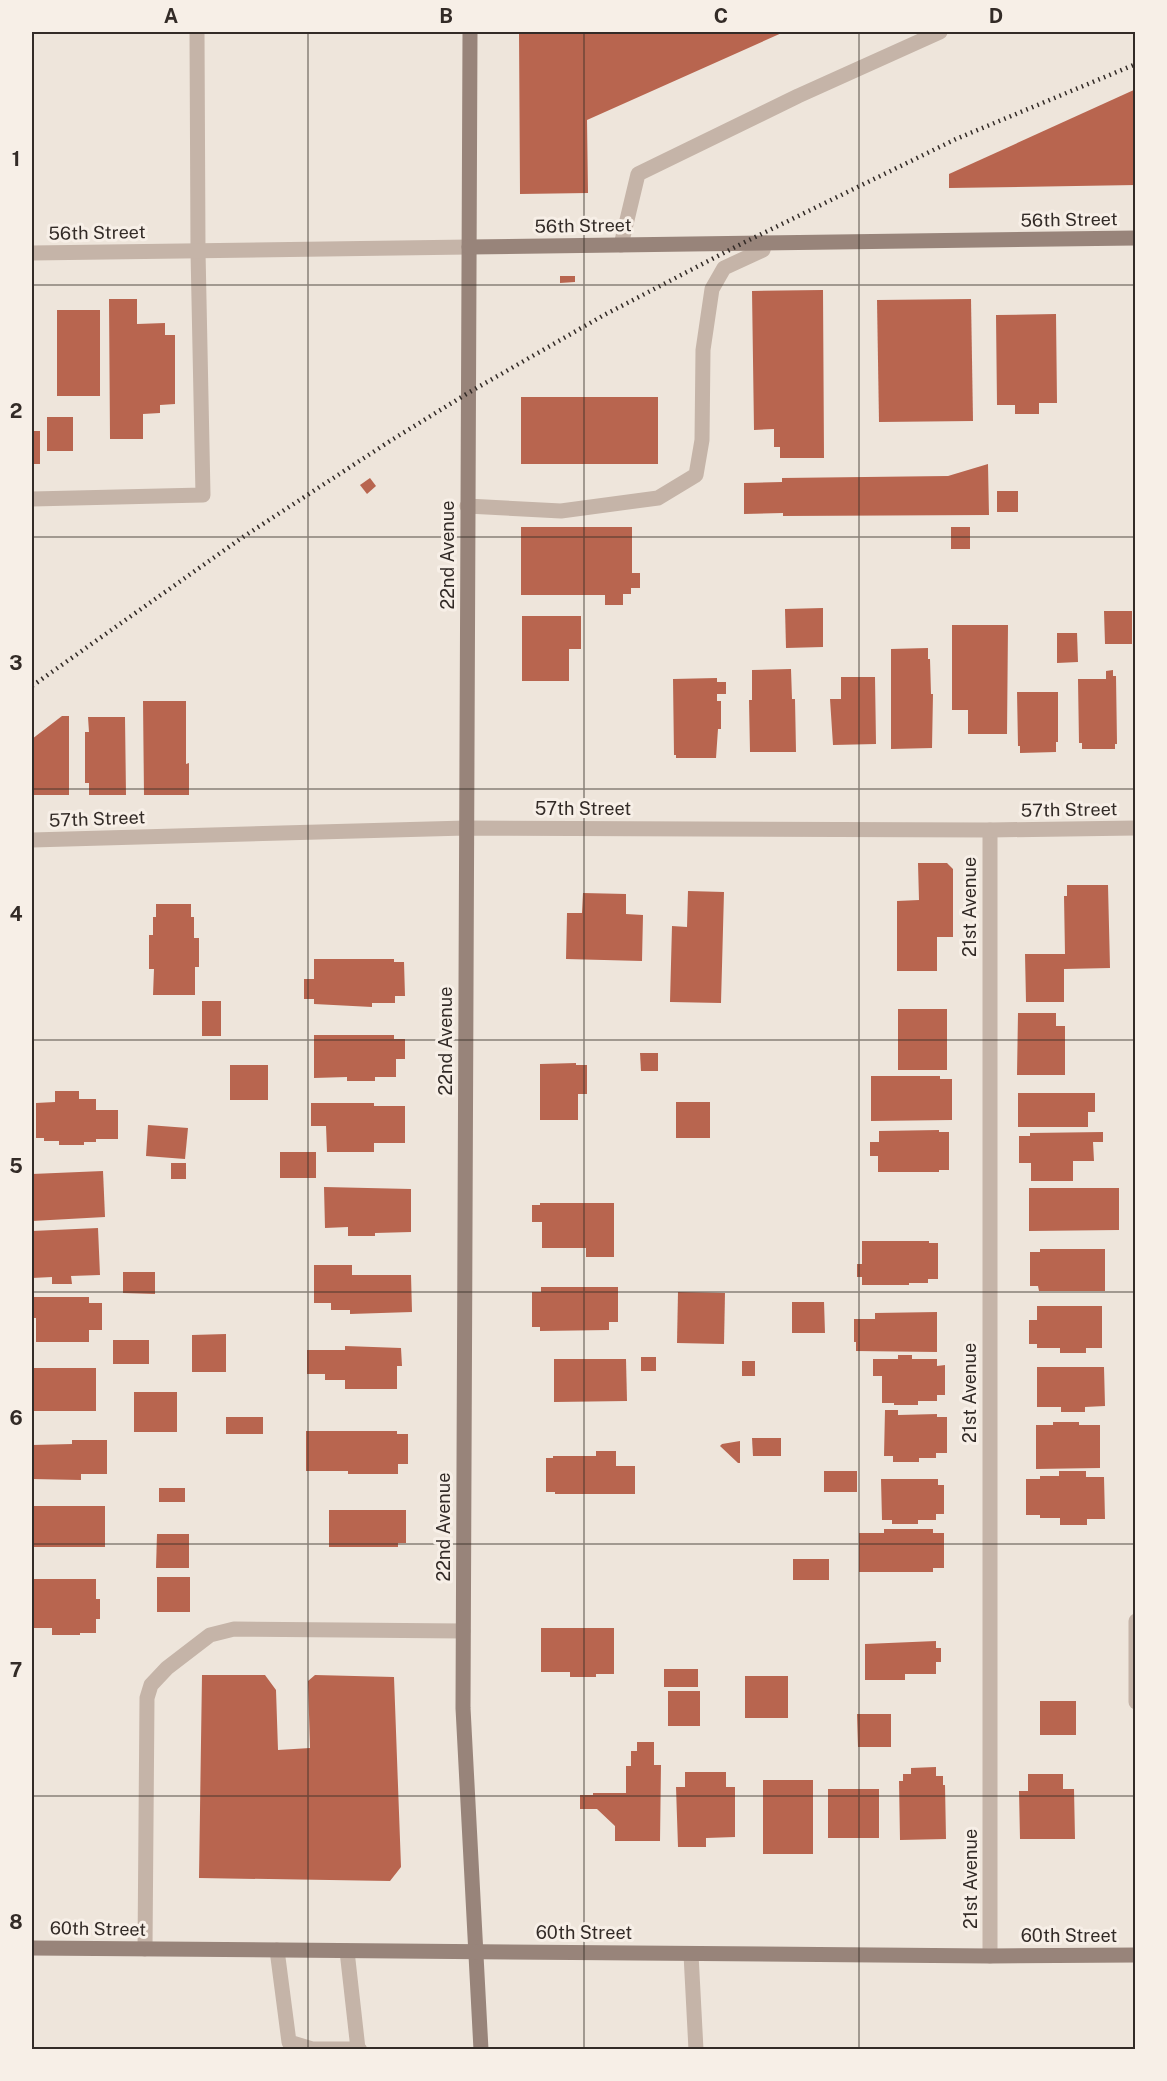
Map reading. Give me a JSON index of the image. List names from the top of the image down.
{
  "streets": {
    "street": [
      "56th Street",
      "22nd Avenue",
      "57th Street",
      "21st Avenue",
      "60th Street"
    ]
  },
  "crossings": [
    ["56th Street", "22nd Avenue"],
    ["22nd Avenue", "57th Street"],
    ["22nd Avenue", "60th Street"],
    ["57th Street", "21st Avenue"],
    ["21st Avenue", "60th Street"]
  ],
  "grid": {
    "columns": [
      "A",
      "B",
      "C",
      "D"
    ],
    "rows": [
      "1",
      "2",
      "3",
      "4",
      "5",
      "6",
      "7",
      "8"
    ]
  }
}
